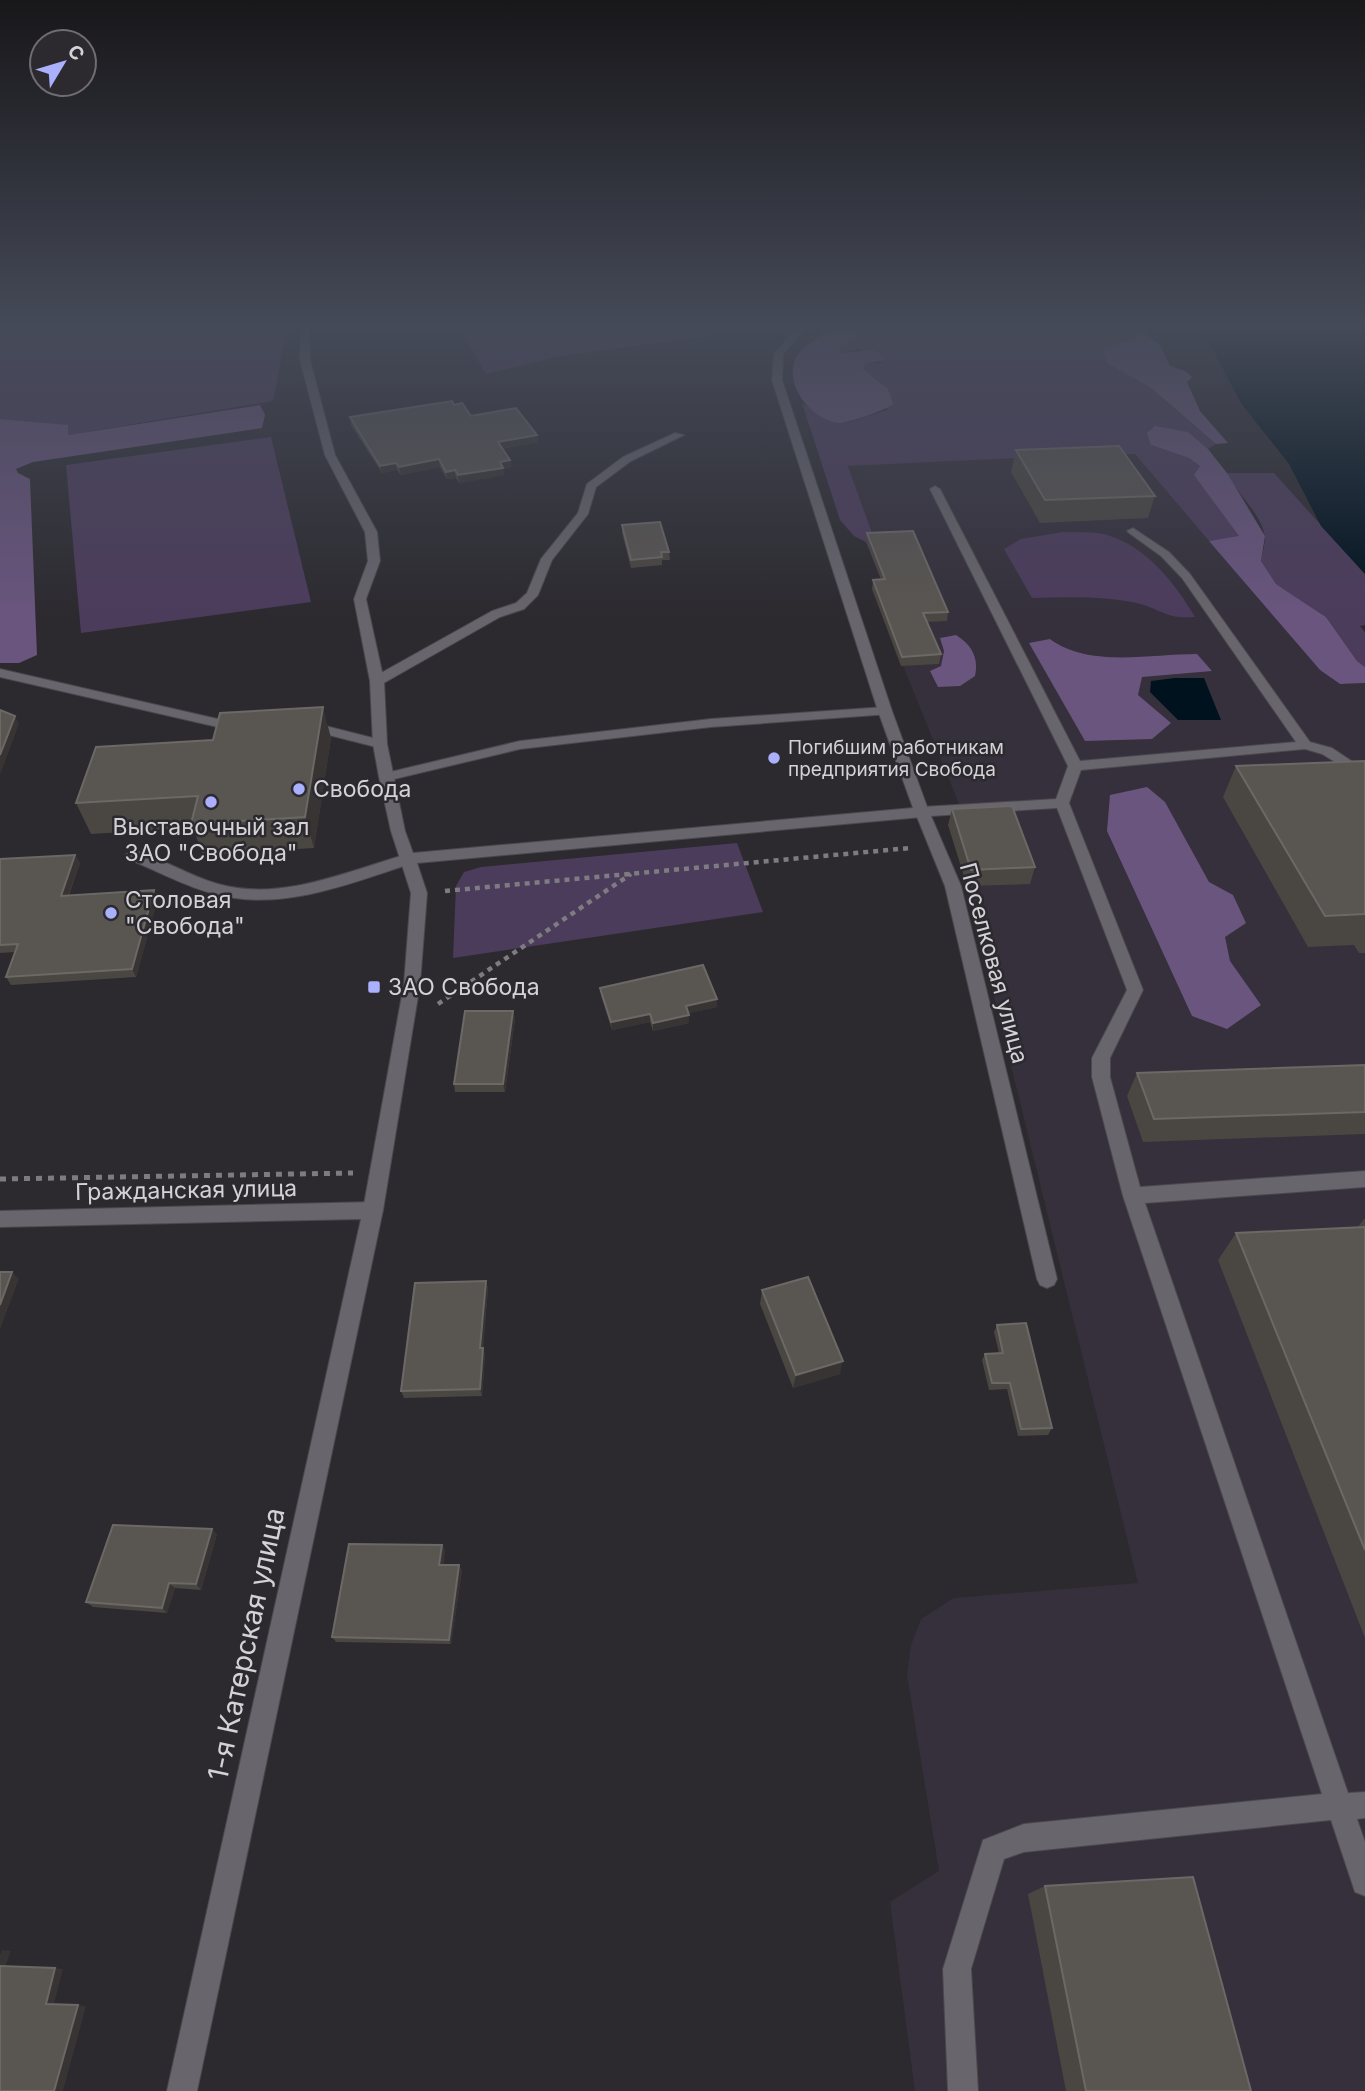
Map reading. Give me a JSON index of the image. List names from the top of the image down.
{
  "streets": {
    "street": ["Поселковая улица", "Гражданская улица", "1-я Катерская улица"]
  },
  "crossings": [
    ["Гражданская улица", "1-я Катерская улица"]
  ],
  "places": {
    "other": [
      "Погибшим работникам предприятия Свобода",
      "Свобода",
      "Выставочный зал ЗАО \"Свобода\"",
      "Столовая \"Свобода\""
    ],
    "transit": ["ЗАО Свобода"]
  },
  "north": "top right"
}
